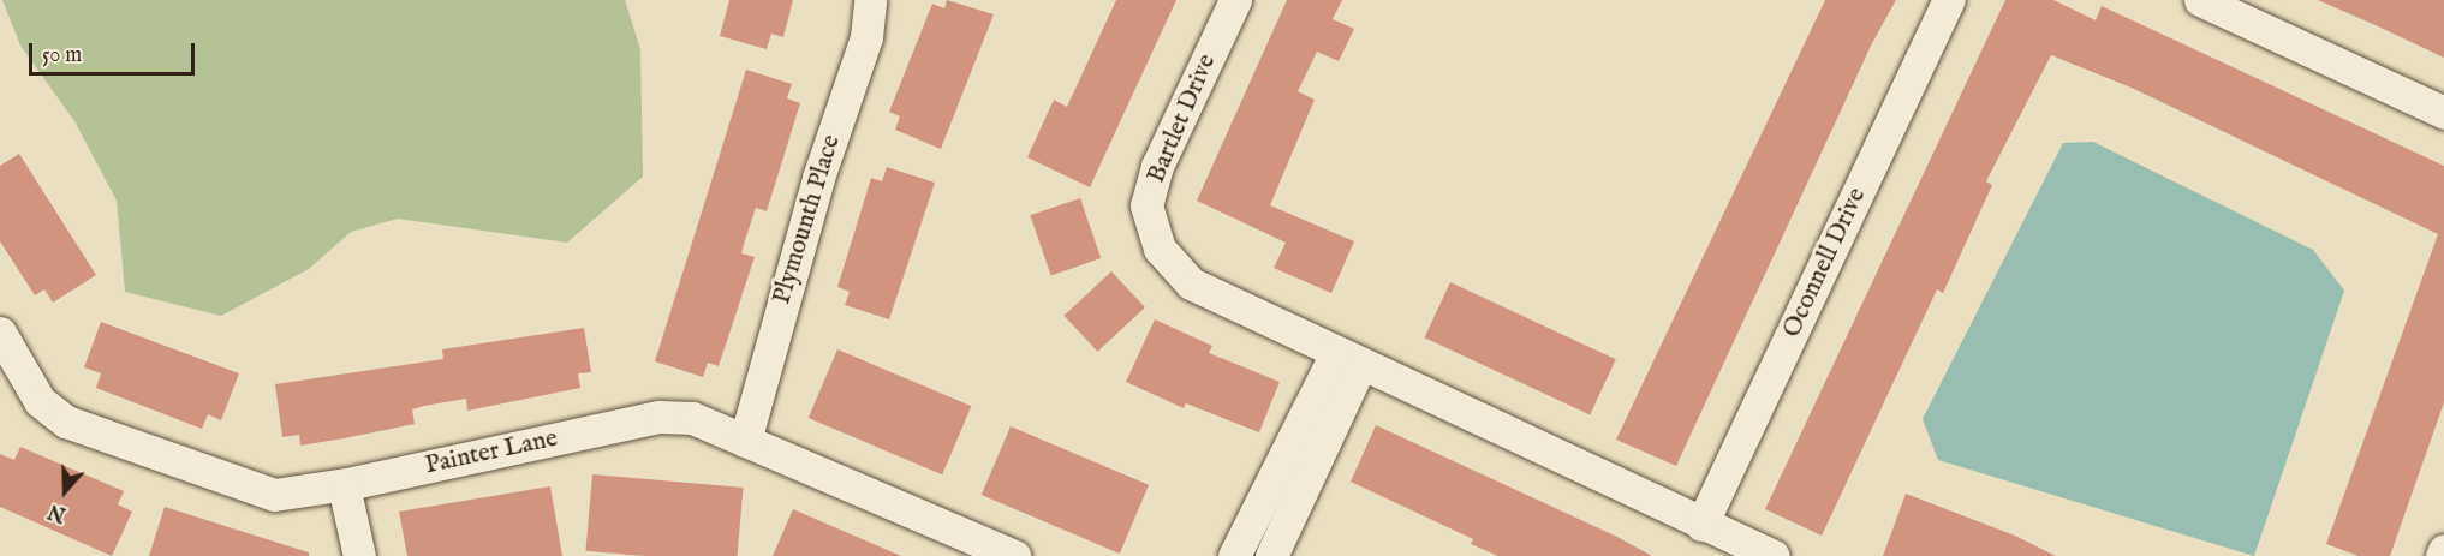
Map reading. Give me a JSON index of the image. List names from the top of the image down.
{
  "streets": {
    "street": [
      "Bartlet Drive",
      "Plymounth Place",
      "Oconnell Drive",
      "Painter Lane"
    ]
  },
  "crossings": [
    ["Plymounth Place", "Painter Lane"]
  ],
  "scale_bar": "50 m",
  "north": "bottom"
}
